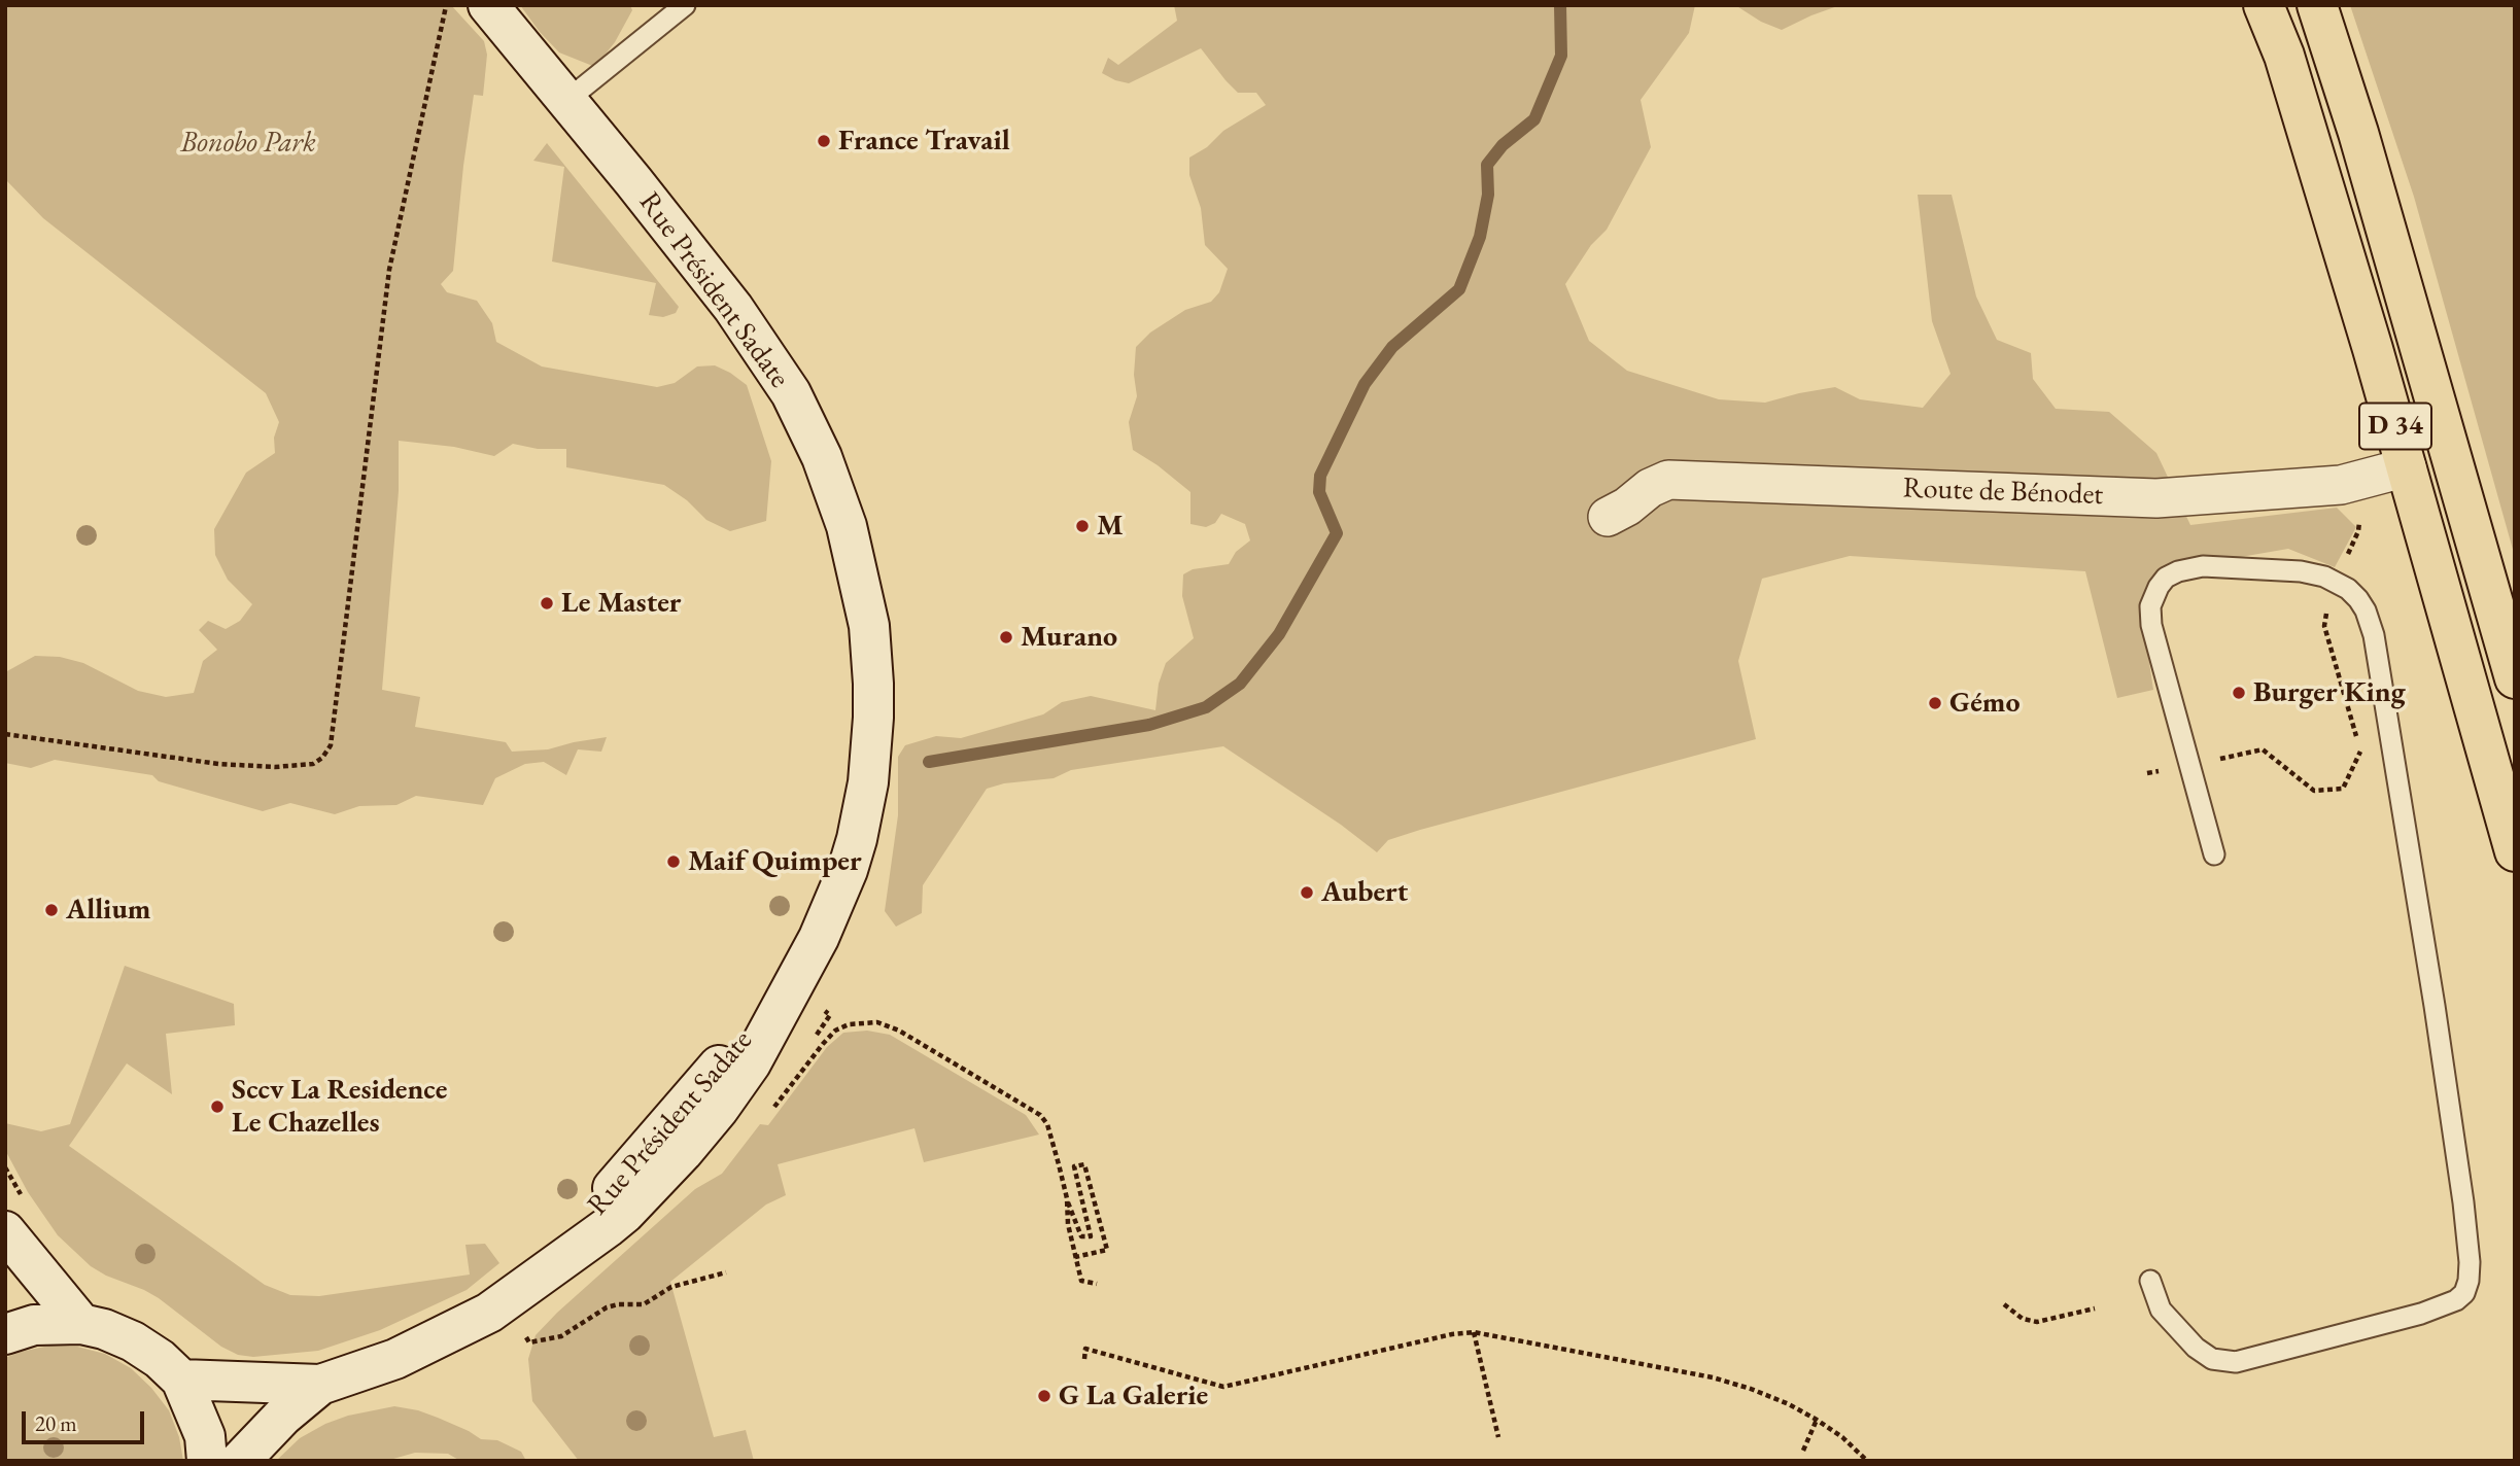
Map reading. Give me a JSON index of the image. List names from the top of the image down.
{
  "streets": {
    "main road": ["D 34"],
    "street": ["Rue Président Sadate", "Route de Bénodet"]
  },
  "crossings": [
    ["D 34", "Route de Bénodet"]
  ],
  "parks": ["Bonobo Park"],
  "places": [
    "France Travail",
    "M",
    "Le Master",
    "Murano",
    "Burger King",
    "Gémo",
    "Maif Quimper",
    "Aubert",
    "Allium",
    "Sccv La Residence Le Chazelles",
    "G La Galerie"
  ],
  "scale_bar": "20 m"
}
